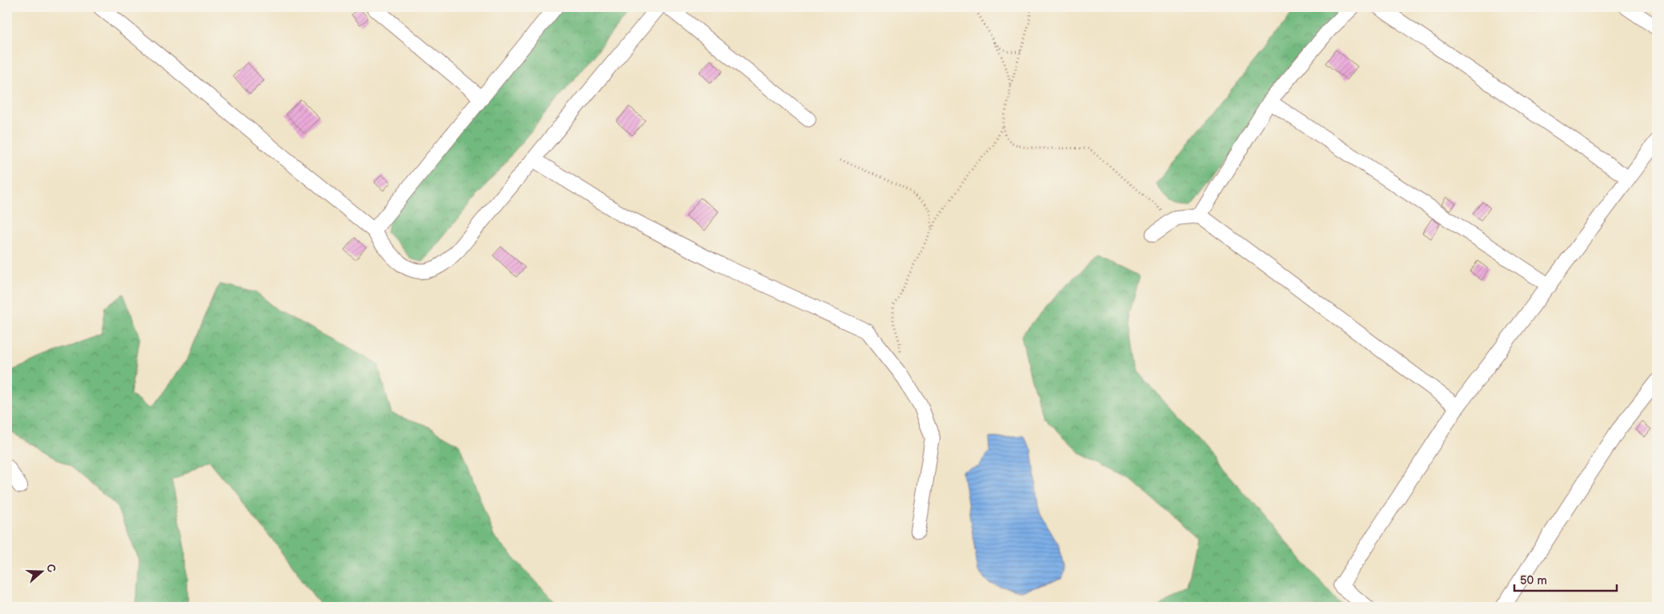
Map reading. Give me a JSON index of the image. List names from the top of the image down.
{
  "scale_bar": "50 m",
  "north": "right"
}
